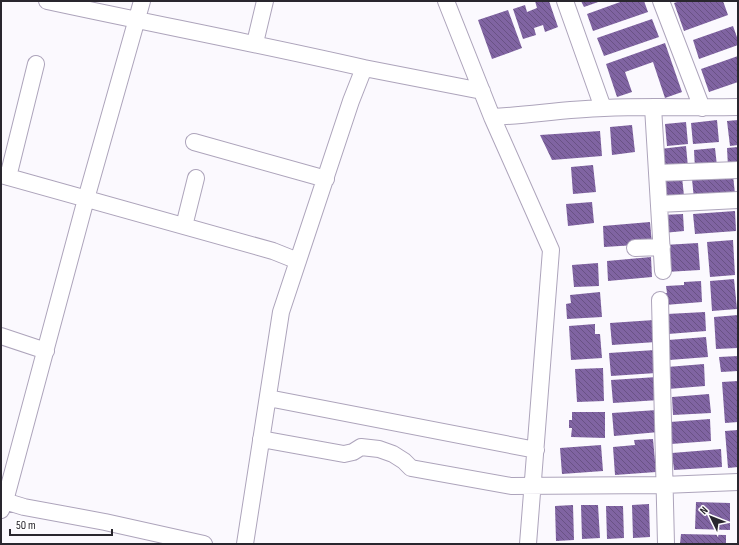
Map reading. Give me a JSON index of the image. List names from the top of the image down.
{
  "scale_bar": "50 m",
  "north": "top left"
}
